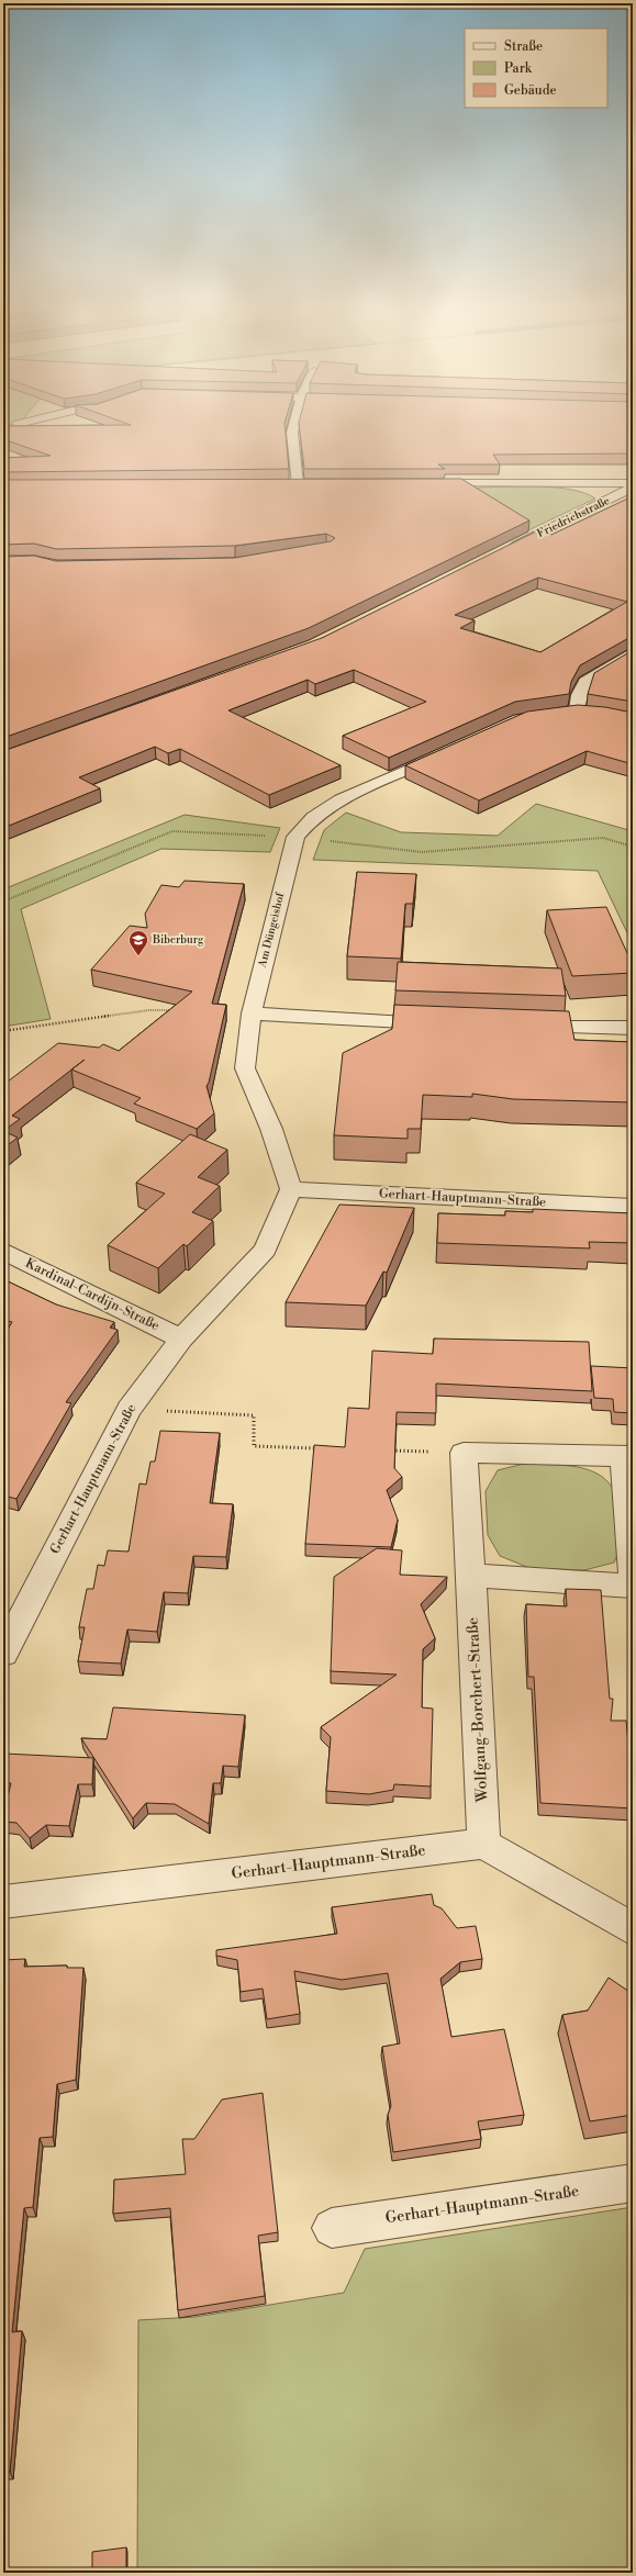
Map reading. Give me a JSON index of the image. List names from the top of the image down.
{
  "streets": {
    "street": [
      "Friedrichstraße",
      "Am Düngelshof",
      "Gerhart-Hauptmann-Straße",
      "Kardinal-Cardijn-Straße",
      "Wolfgang-Borchert-Straße"
    ]
  },
  "crossings": [
    ["Gerhart-Hauptmann-Straße", "Kardinal-Cardijn-Straße"],
    ["Gerhart-Hauptmann-Straße", "Wolfgang-Borchert-Straße"]
  ],
  "places": {
    "school or university": ["Biberburg"]
  },
  "legend": ["Straße", "Park", "Gebäude"]
}
